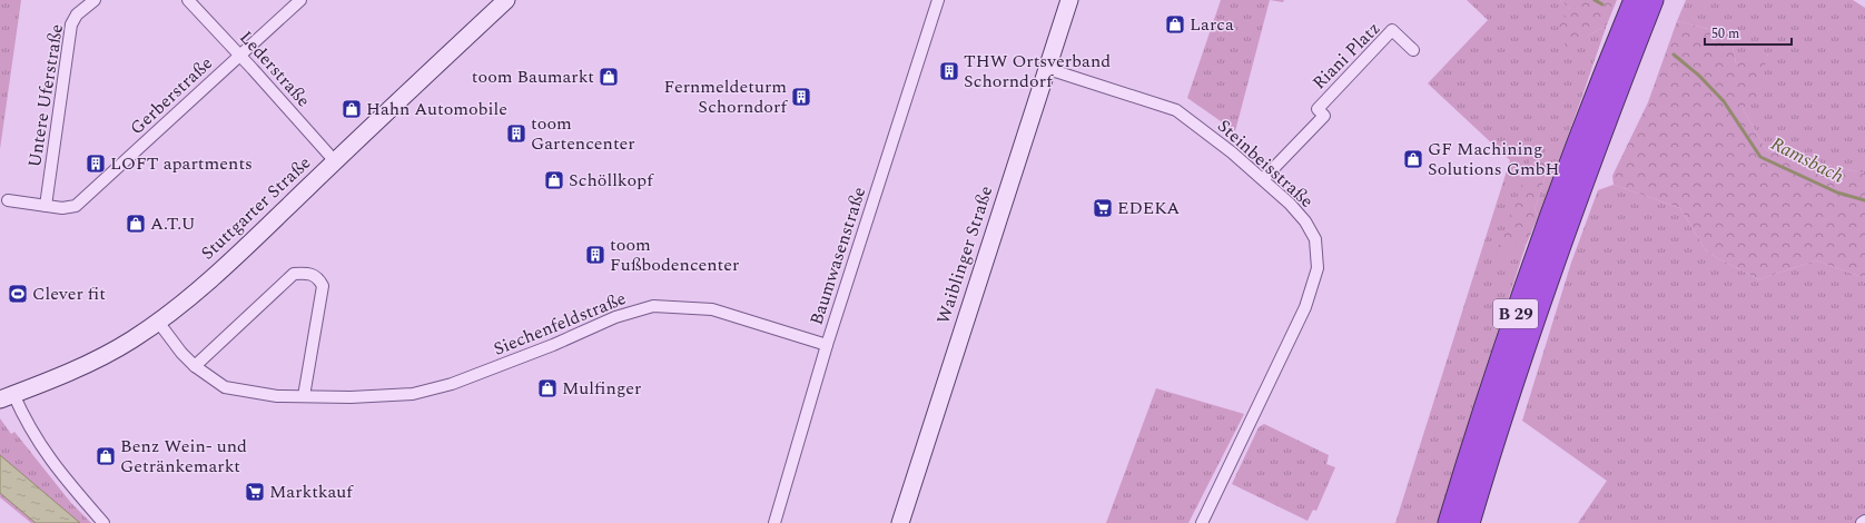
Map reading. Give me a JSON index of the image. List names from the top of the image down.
{
  "streets": {
    "highway": ["B 29"],
    "main road": ["Stuttgarter Straße", "Waiblinger Straße"],
    "street": [
      "Riani Platz",
      "Lederstraße",
      "Untere Uferstraße",
      "Gerberstraße",
      "Steinbeisstraße",
      "Baumwasenstraße",
      "Siechenfeldstraße"
    ]
  },
  "crossings": [
    ["Riani Platz", "Steinbeisstraße"],
    ["Lederstraße", "Gerberstraße"],
    ["Lederstraße", "Stuttgarter Straße"],
    ["Untere Uferstraße", "Gerberstraße"],
    ["Steinbeisstraße", "Waiblinger Straße"],
    ["Stuttgarter Straße", "Siechenfeldstraße"],
    ["Baumwasenstraße", "Siechenfeldstraße"]
  ],
  "water": ["Ramsbach"],
  "places": {
    "shop": [
      "Larca",
      "toom Baumarkt",
      "Hahn Automobile",
      "GF Machining Solutions GmbH",
      "Schöllkopf",
      "A.T.U",
      "Mulfinger",
      "Benz Wein- und Getränkemarkt"
    ],
    "building": [
      "THW Ortsverband Schorndorf",
      "Fernmeldeturm Schorndorf",
      "toom Gartencenter",
      "LOFT apartments",
      "toom Fußbodencenter"
    ],
    "supermarket": ["EDEKA", "Marktkauf"],
    "sports": ["Clever fit"]
  },
  "scale_bar": "50 m"
}
